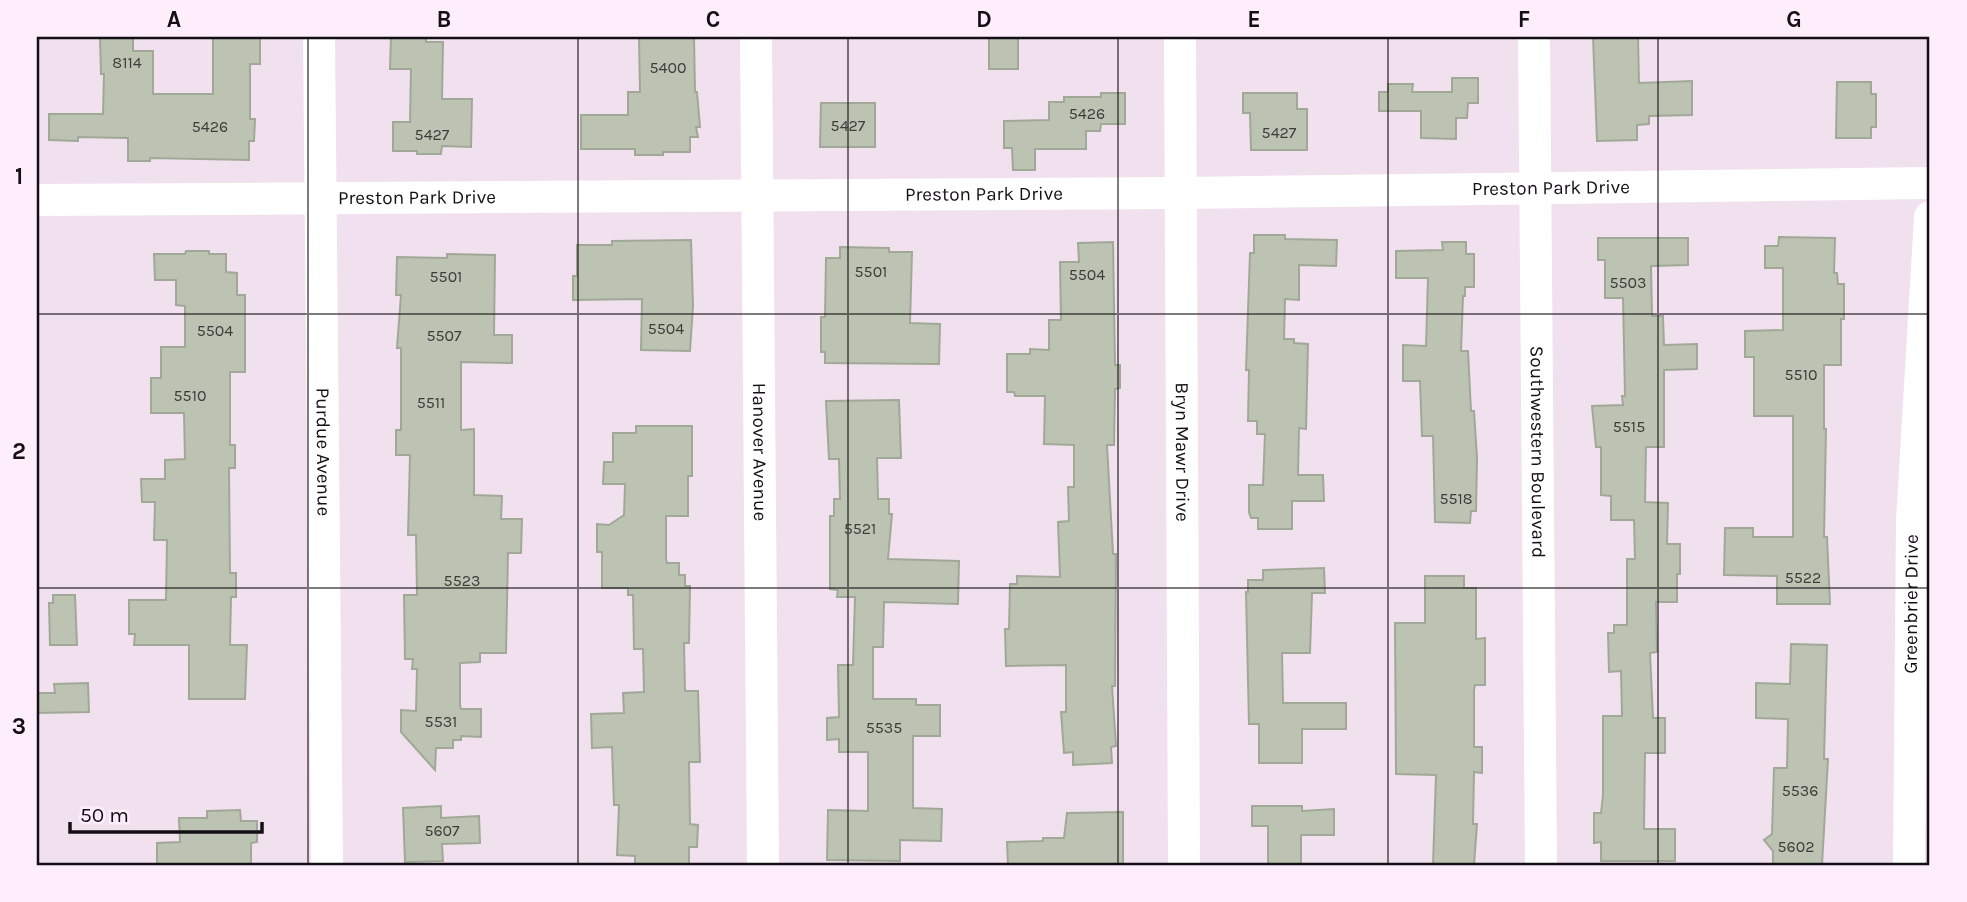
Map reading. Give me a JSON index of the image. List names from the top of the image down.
{
  "streets": {
    "street": [
      "Preston Park Drive",
      "Purdue Avenue",
      "Hanover Avenue",
      "Bryn Mawr Drive",
      "Southwestern Boulevard",
      "Greenbrier Drive"
    ]
  },
  "crossings": [
    ["Preston Park Drive", "Purdue Avenue"],
    ["Preston Park Drive", "Hanover Avenue"],
    ["Preston Park Drive", "Bryn Mawr Drive"],
    ["Preston Park Drive", "Southwestern Boulevard"]
  ],
  "house_numbers": [
    "8114",
    "5400",
    "5426",
    "5427",
    "5426",
    "5427",
    "5427",
    "5501",
    "5504",
    "5501",
    "5503",
    "5504",
    "5504",
    "5507",
    "5510",
    "5510",
    "5511",
    "5515",
    "5518",
    "5521",
    "5522",
    "5523",
    "5531",
    "5535",
    "5536",
    "5607",
    "5602"
  ],
  "scale_bar": "50 m",
  "grid": {
    "columns": [
      "A",
      "B",
      "C",
      "D",
      "E",
      "F",
      "G"
    ],
    "rows": ["1", "2", "3"]
  }
}
